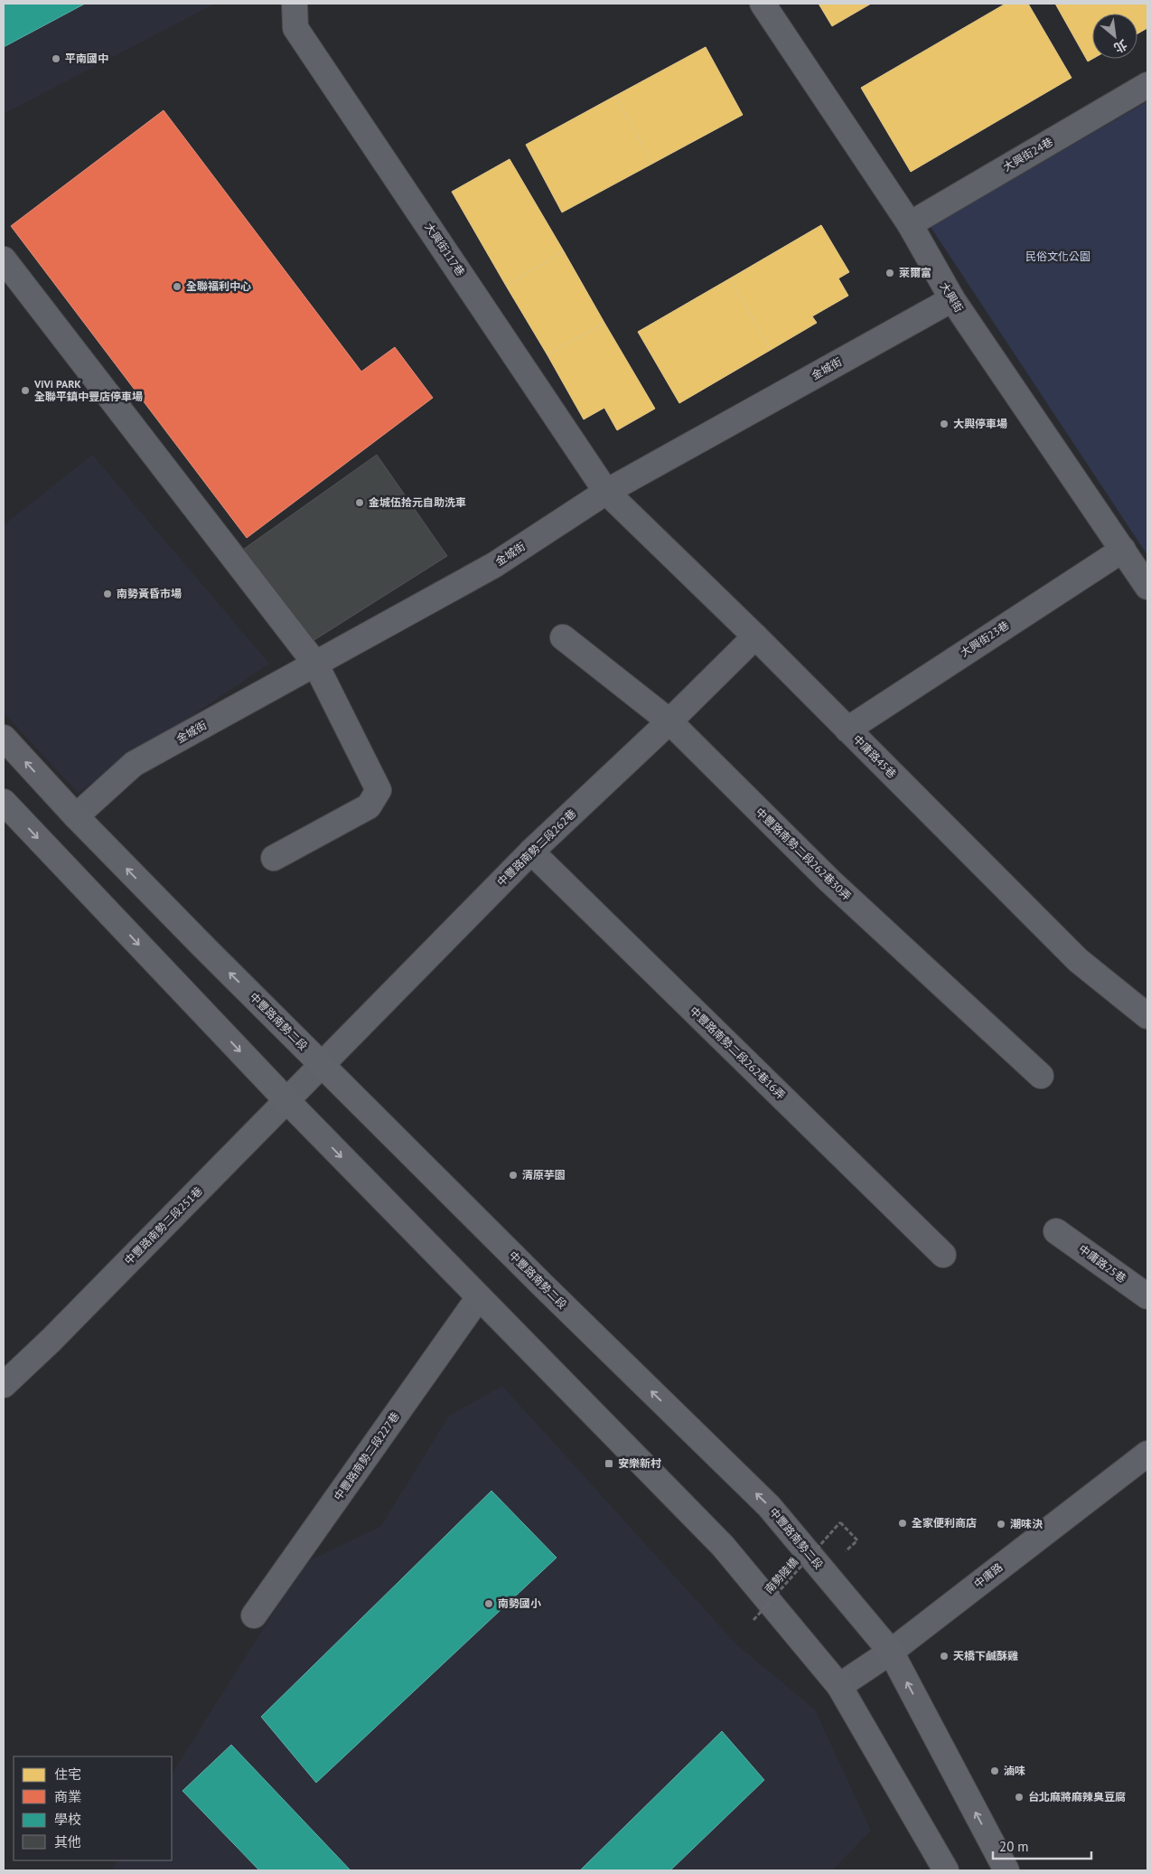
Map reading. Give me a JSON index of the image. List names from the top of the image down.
{
  "streets": {
    "main road": ["中豐路南勢二段"],
    "street": [
      "大興街24巷",
      "大興街117巷",
      "大興街",
      "金城街",
      "大興街23巷",
      "中庸路45巷",
      "中豐路南勢二段262巷",
      "中豐路南勢二段262巷30弄",
      "中豐路南勢二段262巷16弄",
      "中豐路南勢二段251巷",
      "中庸路25巷",
      "中豐路南勢二段227巷",
      "中庸路"
    ],
    "path": ["南勢陸橋"]
  },
  "crossings": [
    ["大興街24巷", "大興街"],
    ["大興街117巷", "金城街"],
    ["大興街117巷", "中庸路45巷"],
    ["大興街", "金城街"],
    ["大興街", "大興街23巷"],
    ["金城街", "中庸路45巷"],
    ["金城街", "中豐路南勢二段"],
    ["大興街23巷", "中庸路45巷"],
    ["中庸路45巷", "中豐路南勢二段262巷"],
    ["中豐路南勢二段262巷", "中豐路南勢二段262巷30弄"],
    ["中豐路南勢二段262巷", "中豐路南勢二段"],
    ["中豐路南勢二段262巷", "中豐路南勢二段262巷16弄"],
    ["中豐路南勢二段262巷", "中豐路南勢二段251巷"],
    ["中豐路南勢二段", "中豐路南勢二段251巷"],
    ["中豐路南勢二段", "中庸路"]
  ],
  "parks": ["民俗文化公園"],
  "places": {
    "other": [
      "平南國中",
      "萊爾富",
      "全聯福利中心",
      "ViVi PARK 全聯平鎮中豐店停車場",
      "大興停車場",
      "金城伍拾元自助洗車",
      "南勢黃昏市場",
      "清原芋園",
      "全家便利商店",
      "潮味決",
      "南勢國小",
      "天橋下鹹酥雞",
      "滷味",
      "台北麻將麻辣臭豆腐"
    ],
    "transit": ["安樂新村"]
  },
  "legend": [
    "住宅",
    "商業",
    "學校",
    "其他"
  ],
  "scale_bar": "20 m",
  "north": "bottom right"
}
